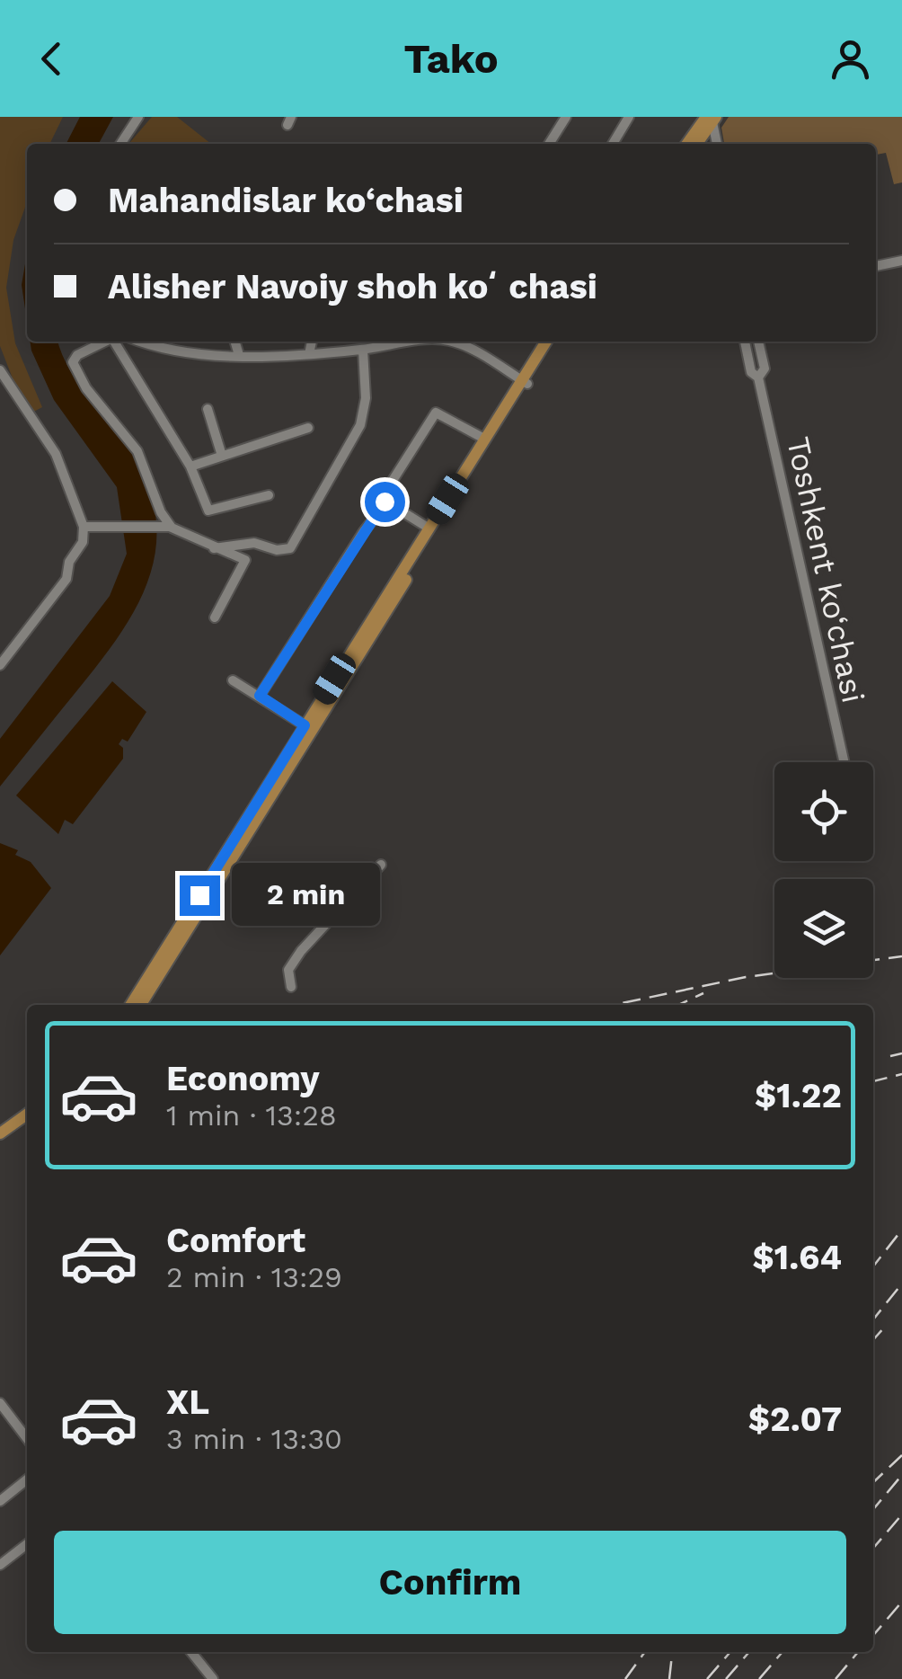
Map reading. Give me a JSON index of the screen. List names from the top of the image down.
{
  "streets": {
    "street": ["Toshkent ko‘chasi"]
  },
  "page": {
    "header": "Tako",
    "banner": ["Mahandislar ko‘chasi", "Alisher Navoiy shoh koʻchasi"],
    "bubble": "2 min",
    "list": [
      {
        "name": "Economy",
        "note": "1 min · 13:28",
        "value": "$1.22"
      },
      {
        "name": "Comfort",
        "note": "2 min · 13:29",
        "value": "$1.64"
      },
      {
        "name": "XL",
        "note": "3 min · 13:30",
        "value": "$2.07"
      }
    ],
    "buttons": "Confirm"
  }
}
